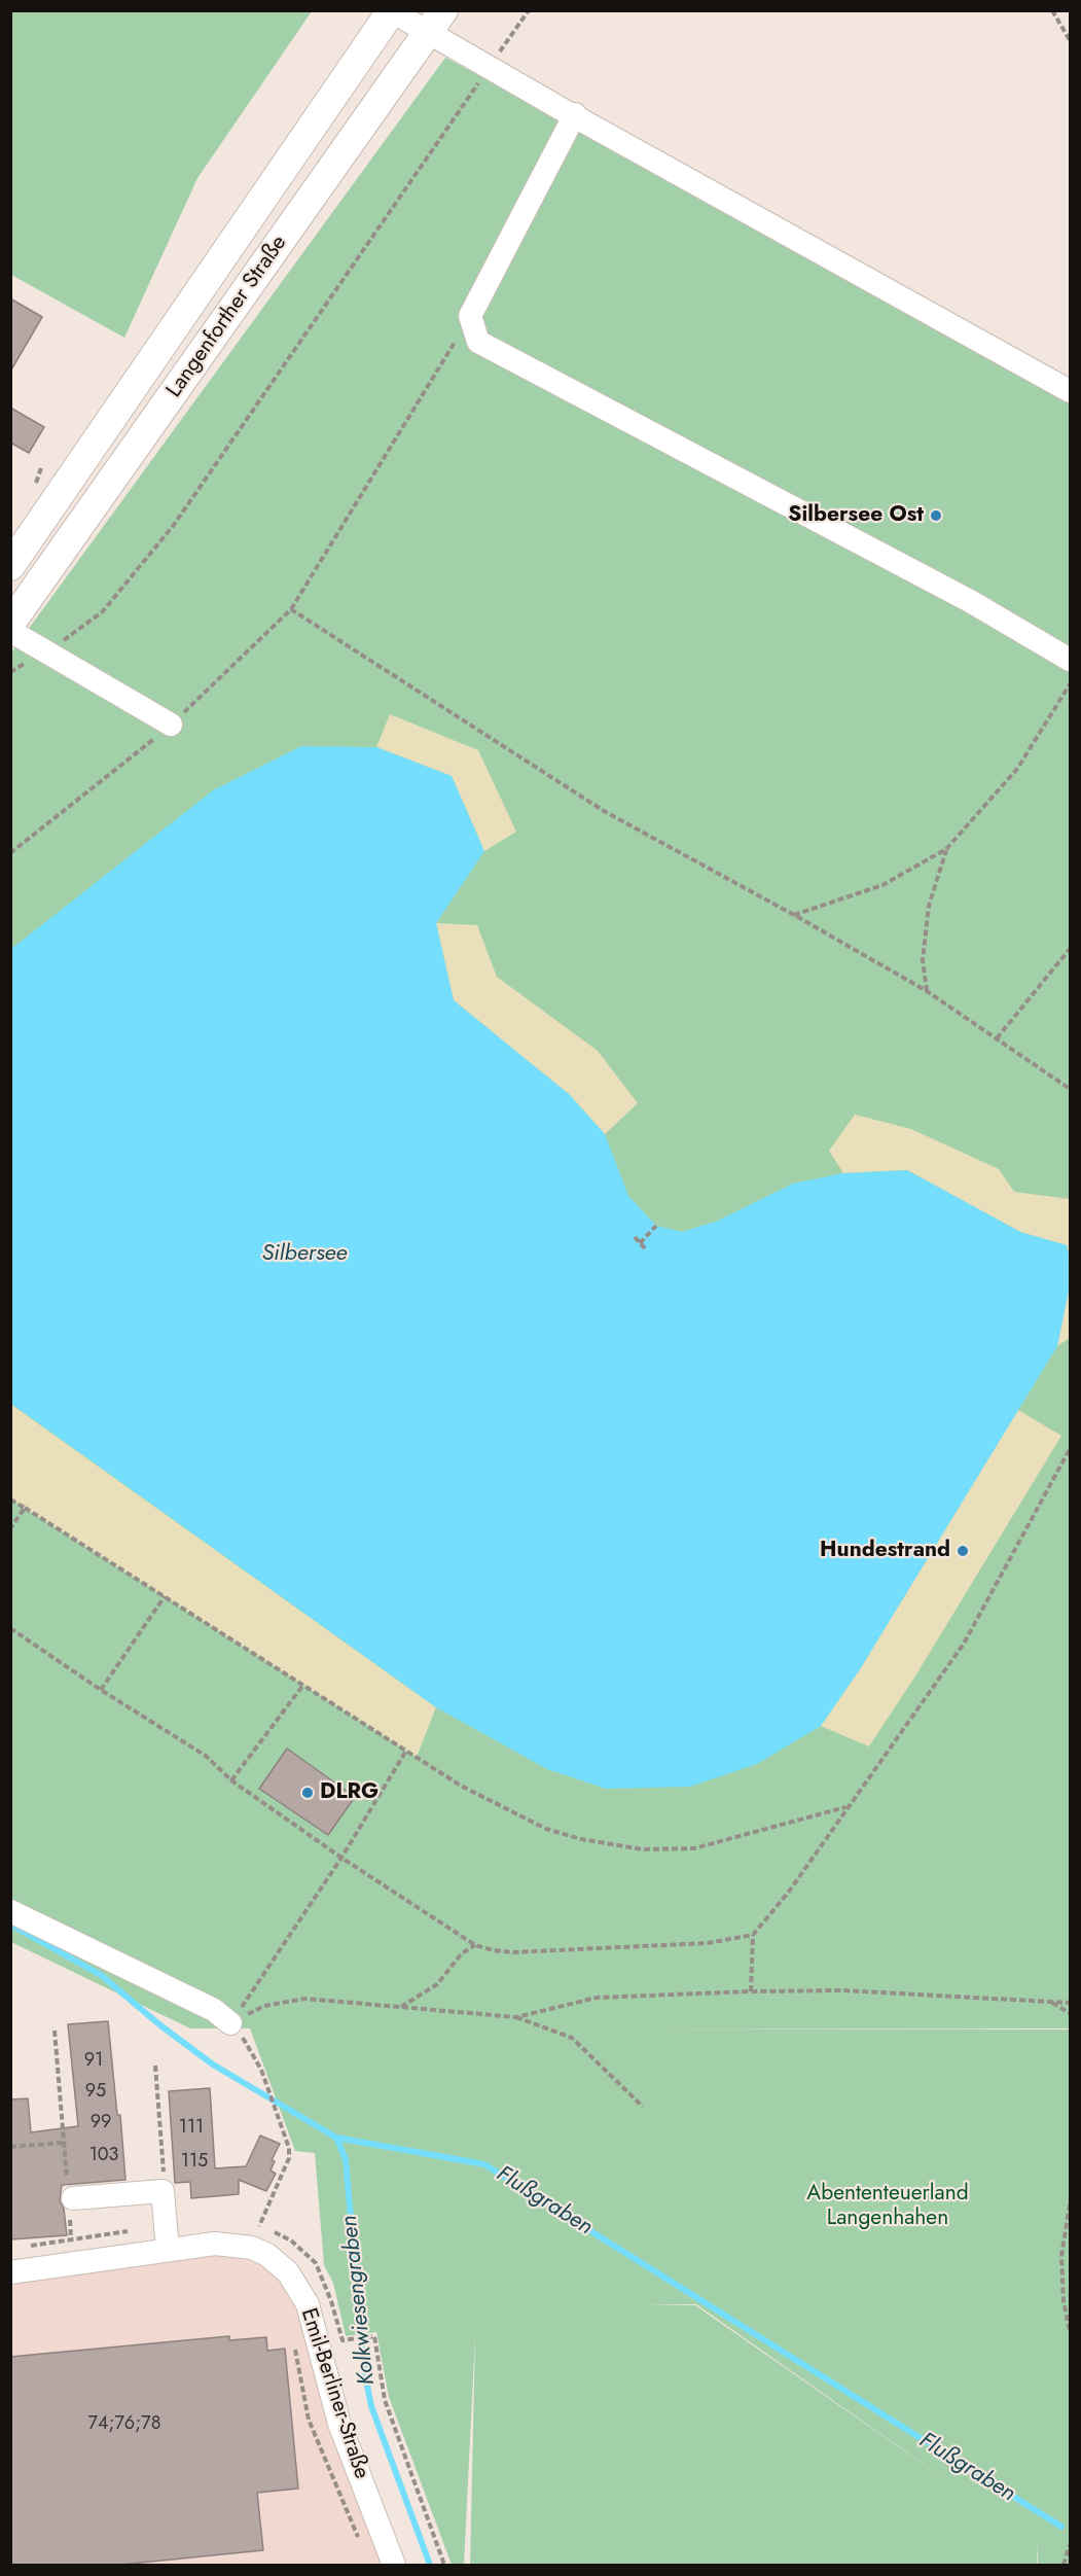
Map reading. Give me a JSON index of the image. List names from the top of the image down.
{
  "streets": {
    "main road": ["Langenforther Straße"],
    "street": ["Emil-Berliner-Straße"]
  },
  "water": ["Silbersee", "Flußgraben", "Kolkwiesengraben"],
  "parks": ["Abententeuerland Langenhahen"],
  "places": ["Silbersee Ost", "Hundestrand", "DLRG"],
  "house_numbers": [
    "91",
    "95",
    "99",
    "111",
    "103",
    "115",
    "74;76;78"
  ]
}
